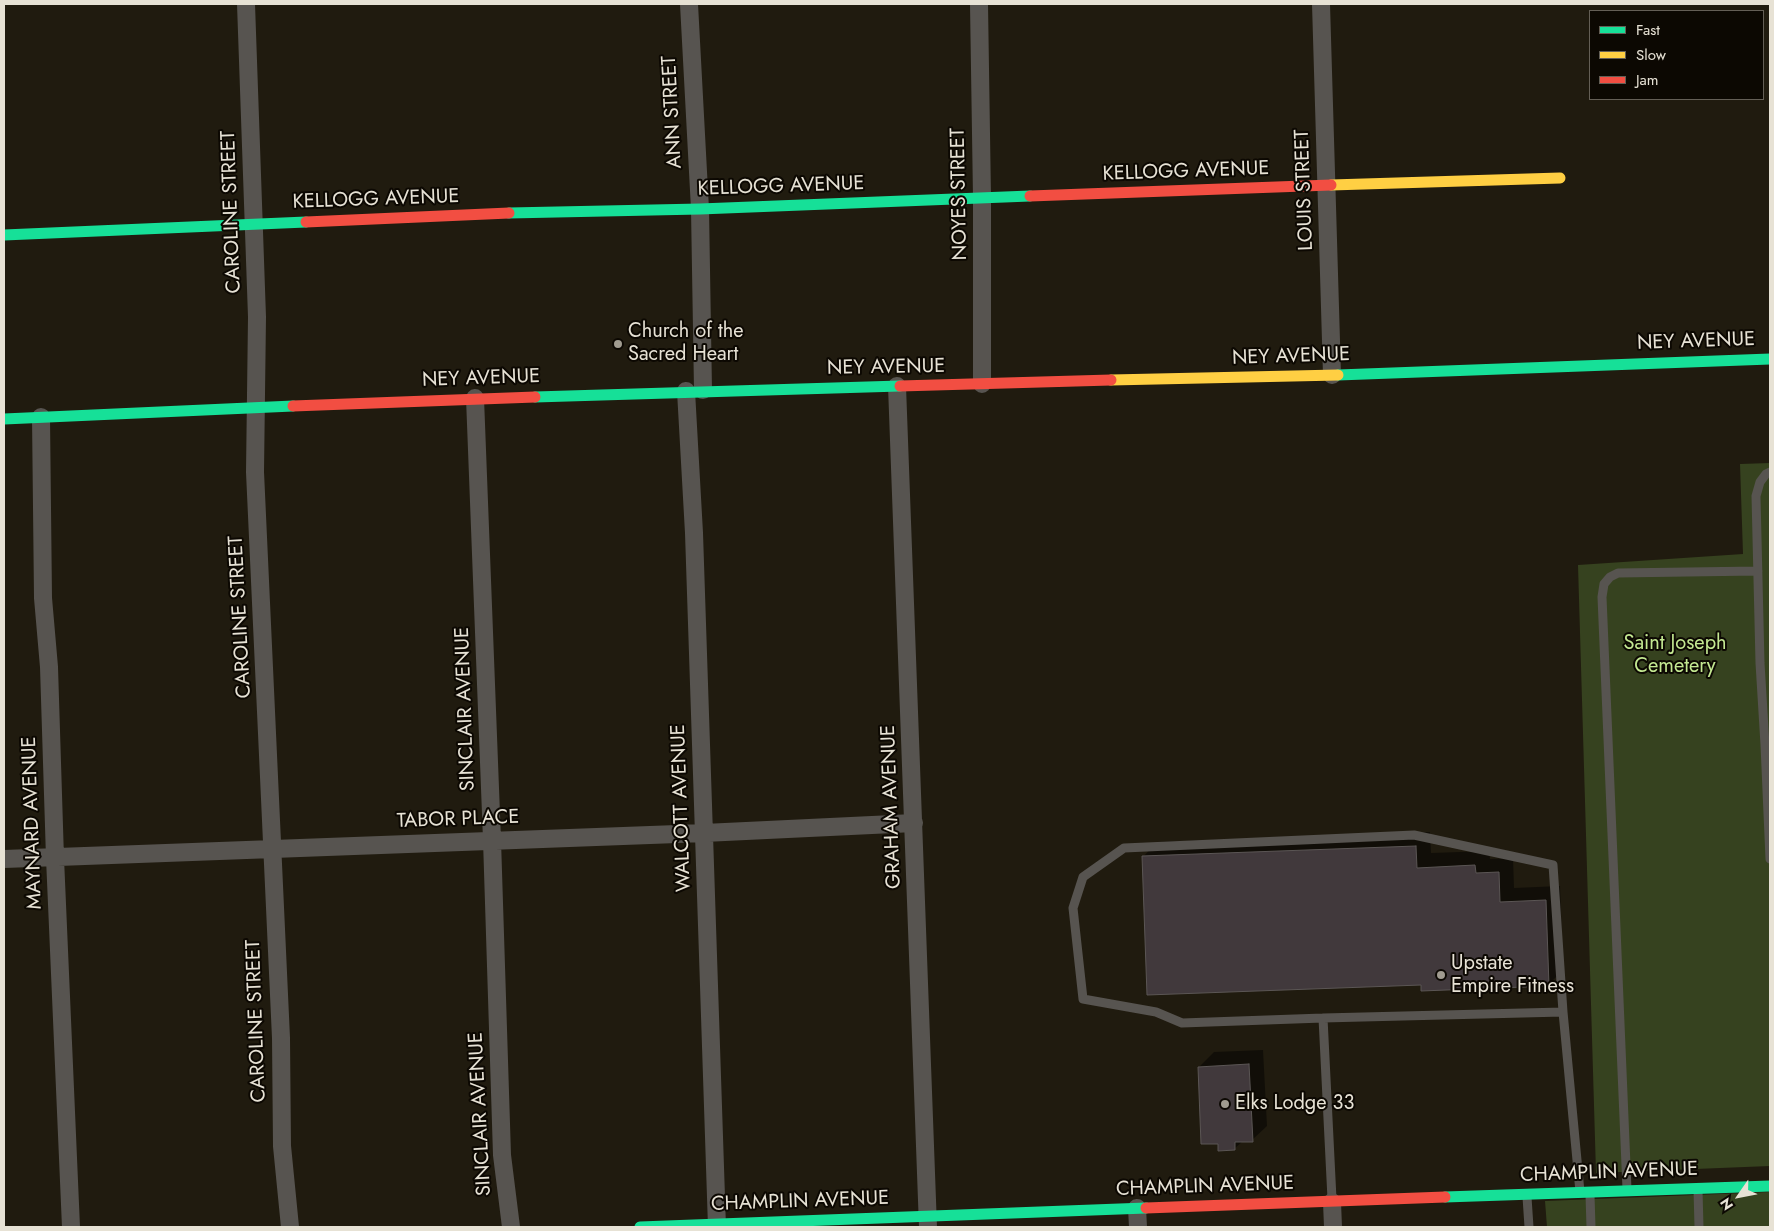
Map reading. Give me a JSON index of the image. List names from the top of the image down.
{
  "streets": {
    "street": [
      "ANN STREET",
      "KELLOGG AVENUE",
      "LOUIS STREET",
      "NOYES STREET",
      "CAROLINE STREET",
      "NEY AVENUE",
      "SINCLAIR AVENUE",
      "GRAHAM AVENUE",
      "WALCOTT AVENUE",
      "TABOR PLACE",
      "MAYNARD AVENUE",
      "CHAMPLIN AVENUE"
    ]
  },
  "crossings": [
    ["ANN STREET", "KELLOGG AVENUE"],
    ["ANN STREET", "WALCOTT AVENUE"],
    ["KELLOGG AVENUE", "LOUIS STREET"],
    ["KELLOGG AVENUE", "NOYES STREET"],
    ["KELLOGG AVENUE", "CAROLINE STREET"],
    ["LOUIS STREET", "NEY AVENUE"],
    ["NOYES STREET", "NEY AVENUE"],
    ["CAROLINE STREET", "NEY AVENUE"],
    ["CAROLINE STREET", "TABOR PLACE"],
    ["NEY AVENUE", "SINCLAIR AVENUE"],
    ["NEY AVENUE", "GRAHAM AVENUE"],
    ["NEY AVENUE", "WALCOTT AVENUE"],
    ["NEY AVENUE", "MAYNARD AVENUE"],
    ["SINCLAIR AVENUE", "TABOR PLACE"],
    ["GRAHAM AVENUE", "TABOR PLACE"],
    ["GRAHAM AVENUE", "CHAMPLIN AVENUE"],
    ["WALCOTT AVENUE", "TABOR PLACE"],
    ["WALCOTT AVENUE", "CHAMPLIN AVENUE"],
    ["TABOR PLACE", "MAYNARD AVENUE"]
  ],
  "parks": ["Saint Joseph Cemetery"],
  "places": ["Church of the Sacred Heart", "Upstate Empire Fitness", "Elks Lodge 33"],
  "legend": ["Fast", "Slow", "Jam"],
  "north": "bottom left"
}
